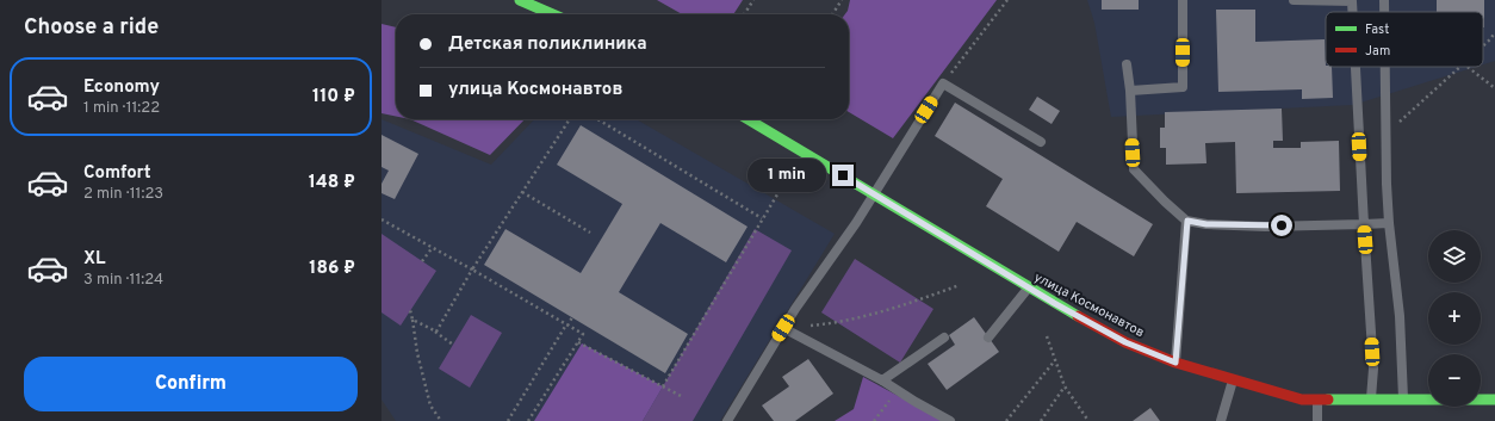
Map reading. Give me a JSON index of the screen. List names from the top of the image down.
{
  "streets": {
    "street": ["улица Космонавтов"]
  },
  "legend": ["Fast", "Jam"],
  "page": {
    "heading": "Choose a ride",
    "banner": ["Детская поликлиника", "улица Космонавтов"],
    "list": [
      {
        "name": "Economy",
        "note": "1 min · 11:22",
        "value": "110 ₽"
      },
      {
        "name": "Comfort",
        "note": "2 min · 11:23",
        "value": "148 ₽"
      },
      {
        "name": "XL",
        "note": "3 min · 11:24",
        "value": "186 ₽"
      }
    ],
    "bubble": "1 min",
    "map_buttons": ["+", "−"],
    "buttons": "Confirm"
  }
}
